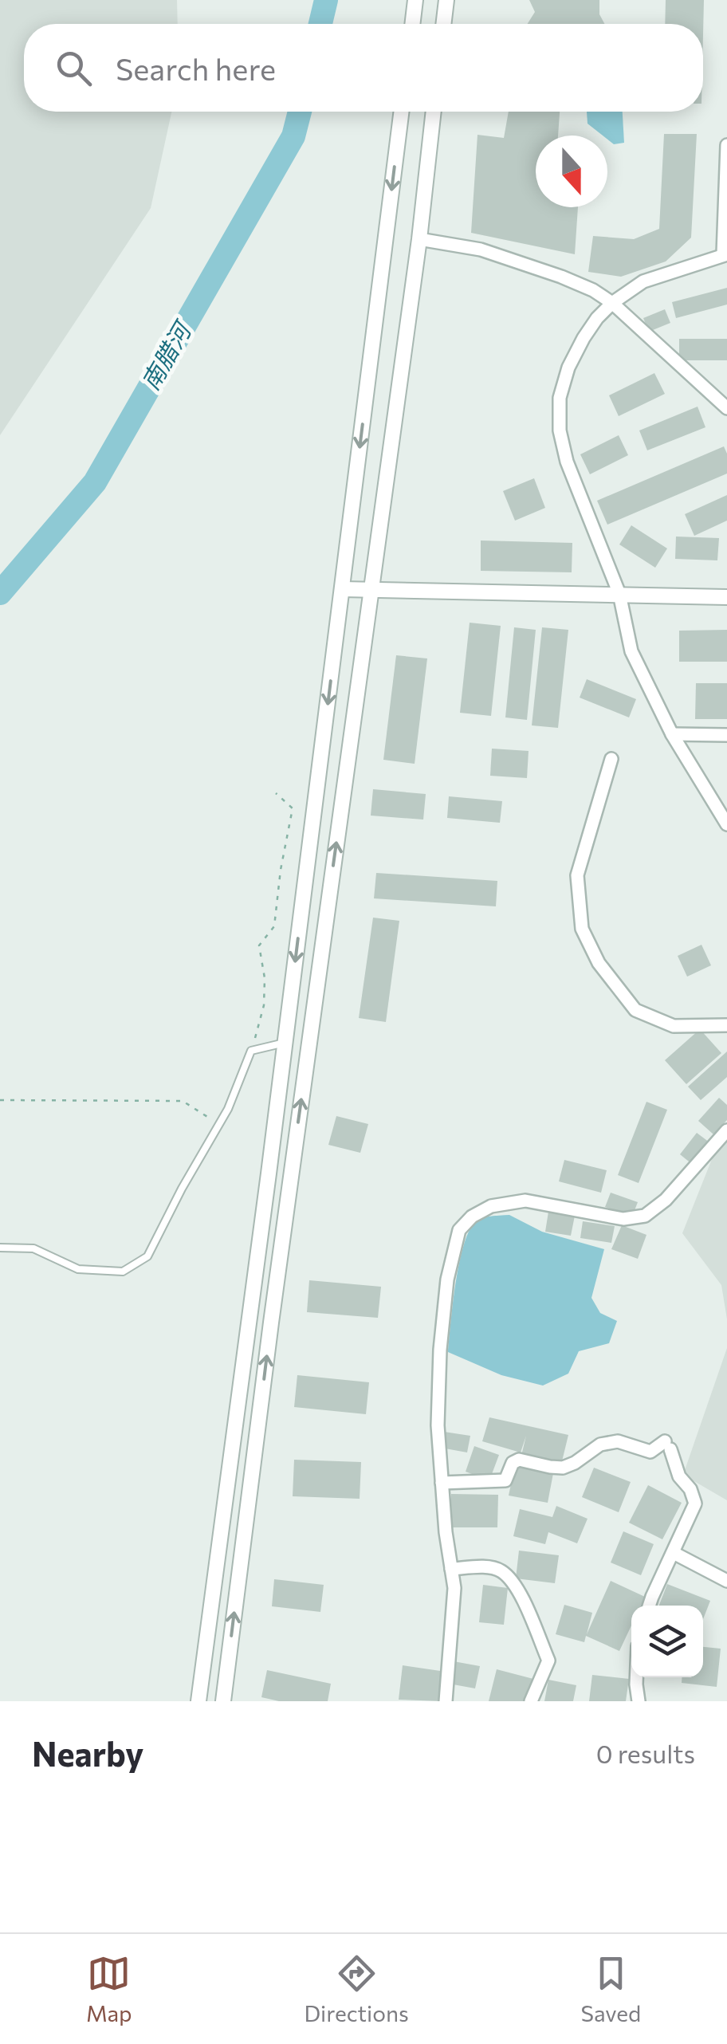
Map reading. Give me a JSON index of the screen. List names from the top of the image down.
{
  "water": ["南腊河"],
  "north": "bottom",
  "page": {
    "search": "Search here",
    "heading": ["Nearby", "0 results"],
    "nav": ["Map", "Directions", "Saved"]
  }
}
